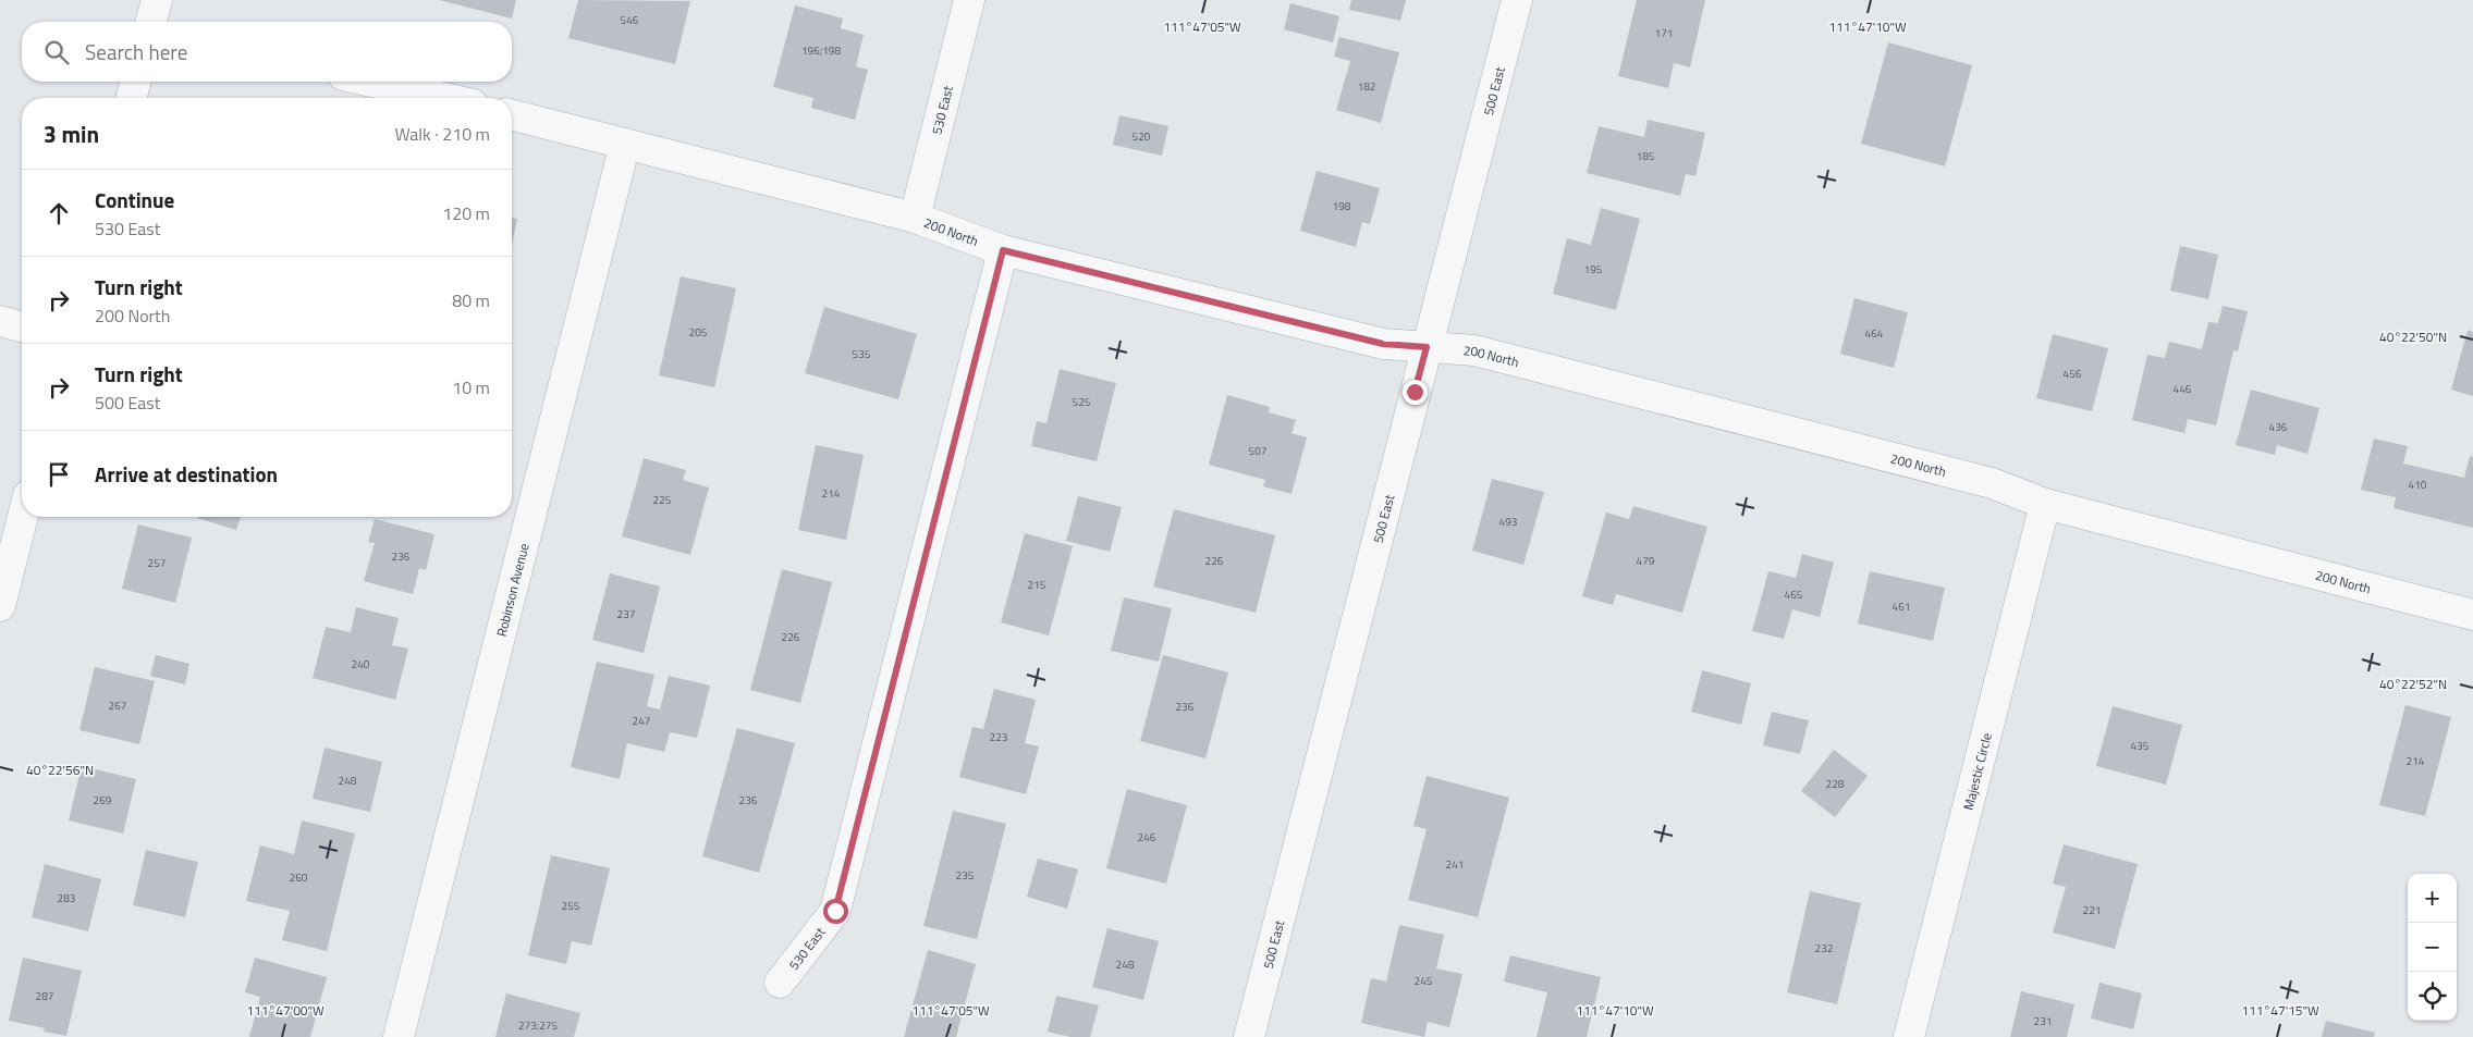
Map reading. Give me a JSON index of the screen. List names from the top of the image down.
{
  "streets": {
    "street": [
      "500 East",
      "530 East",
      "200 North",
      "Robinson Avenue",
      "Majestic Circle"
    ]
  },
  "crossings": [
    ["500 East", "200 North"],
    ["530 East", "200 North"],
    ["200 North", "Robinson Avenue"],
    ["200 North", "Majestic Circle"]
  ],
  "house_numbers": [
    "546",
    "171",
    "196;198",
    "182",
    "520",
    "185",
    "198",
    "195",
    "205",
    "464",
    "535",
    "456",
    "446",
    "525",
    "436",
    "507",
    "410",
    "214",
    "225",
    "493",
    "236",
    "226",
    "479",
    "257",
    "215",
    "465",
    "461",
    "237",
    "226",
    "240",
    "267",
    "236",
    "247",
    "223",
    "435",
    "214",
    "248",
    "228",
    "269",
    "236",
    "246",
    "241",
    "235",
    "260",
    "283",
    "255",
    "221",
    "232",
    "248",
    "245",
    "287",
    "231",
    "273;275"
  ],
  "page": {
    "search": "Search here",
    "heading": ["3 min", "Walk · 210 m"],
    "list": [
      ["Continue", "530 East", "120 m"],
      ["Turn right", "200 North", "80 m"],
      ["Turn right", "500 East", "10 m"],
      "Arrive at destination"
    ],
    "map_buttons": ["+", "−"]
  },
  "coordinates": [
    "111°47'10\"W",
    "111°47'05\"W",
    "40°22'50\"N",
    "40°22'52\"N",
    "40°22'56\"N",
    "111°47'00\"W",
    "111°47'15\"W"
  ]
}
